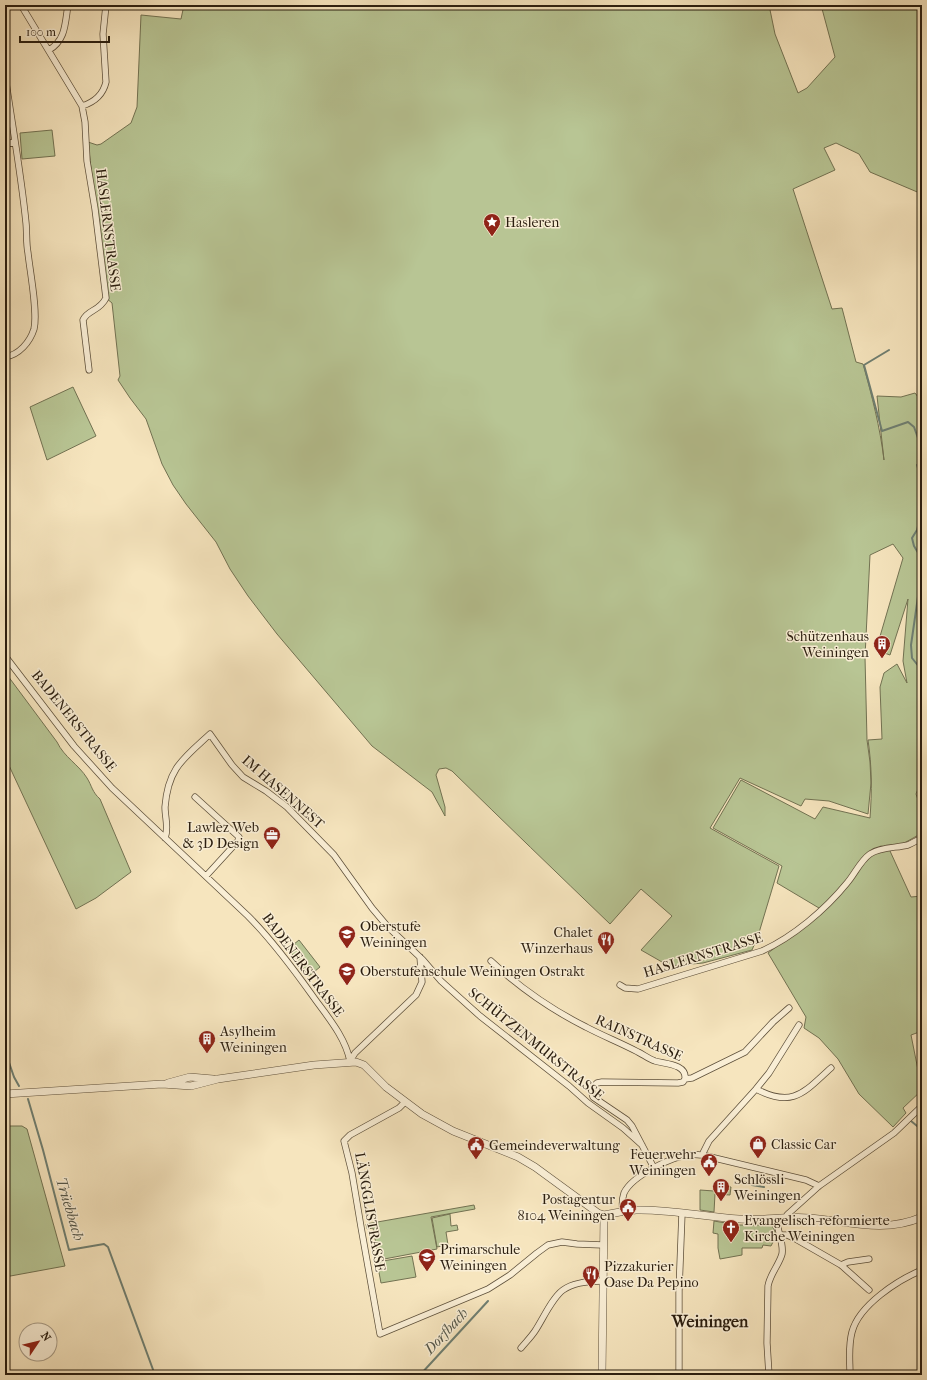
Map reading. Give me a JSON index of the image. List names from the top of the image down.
{
  "streets": {
    "street": [
      "HASLERNSTRASSE",
      "BADENERSTRASSE",
      "IM HASENNEST",
      "RAINSTRASSE",
      "SCHÜTZENMURSTRASSE",
      "LÄNGGLISTRASSE"
    ]
  },
  "crossings": [
    ["BADENERSTRASSE", "IM HASENNEST"],
    ["IM HASENNEST", "SCHÜTZENMURSTRASSE"],
    ["RAINSTRASSE", "SCHÜTZENMURSTRASSE"]
  ],
  "districts": ["Weiningen"],
  "water": ["Trüebbach", "Dorfbach"],
  "places": {
    "place": ["Hasleren"],
    "building": ["Schützenhaus Weiningen", "Asylheim Weiningen", "Schlössli Weiningen"],
    "office": ["Lawlez Web & 3D Design"],
    "school or university": ["Oberstufe Weiningen", "Oberstufenschule Weiningen Ostrakt", "Primarschule Weiningen"],
    "restaurant": ["Chalet Winzerhaus", "Pizzakurier Oase Da Pepino"],
    "shop": ["Classic Car"],
    "public building": ["Gemeindeverwaltung", "Feuerwehr Weiningen", "Postagentur 8104 Weiningen"],
    "church": ["Evangelisch-reformierte Kirche Weiningen"]
  },
  "scale_bar": "100 m",
  "north": "top right"
}
